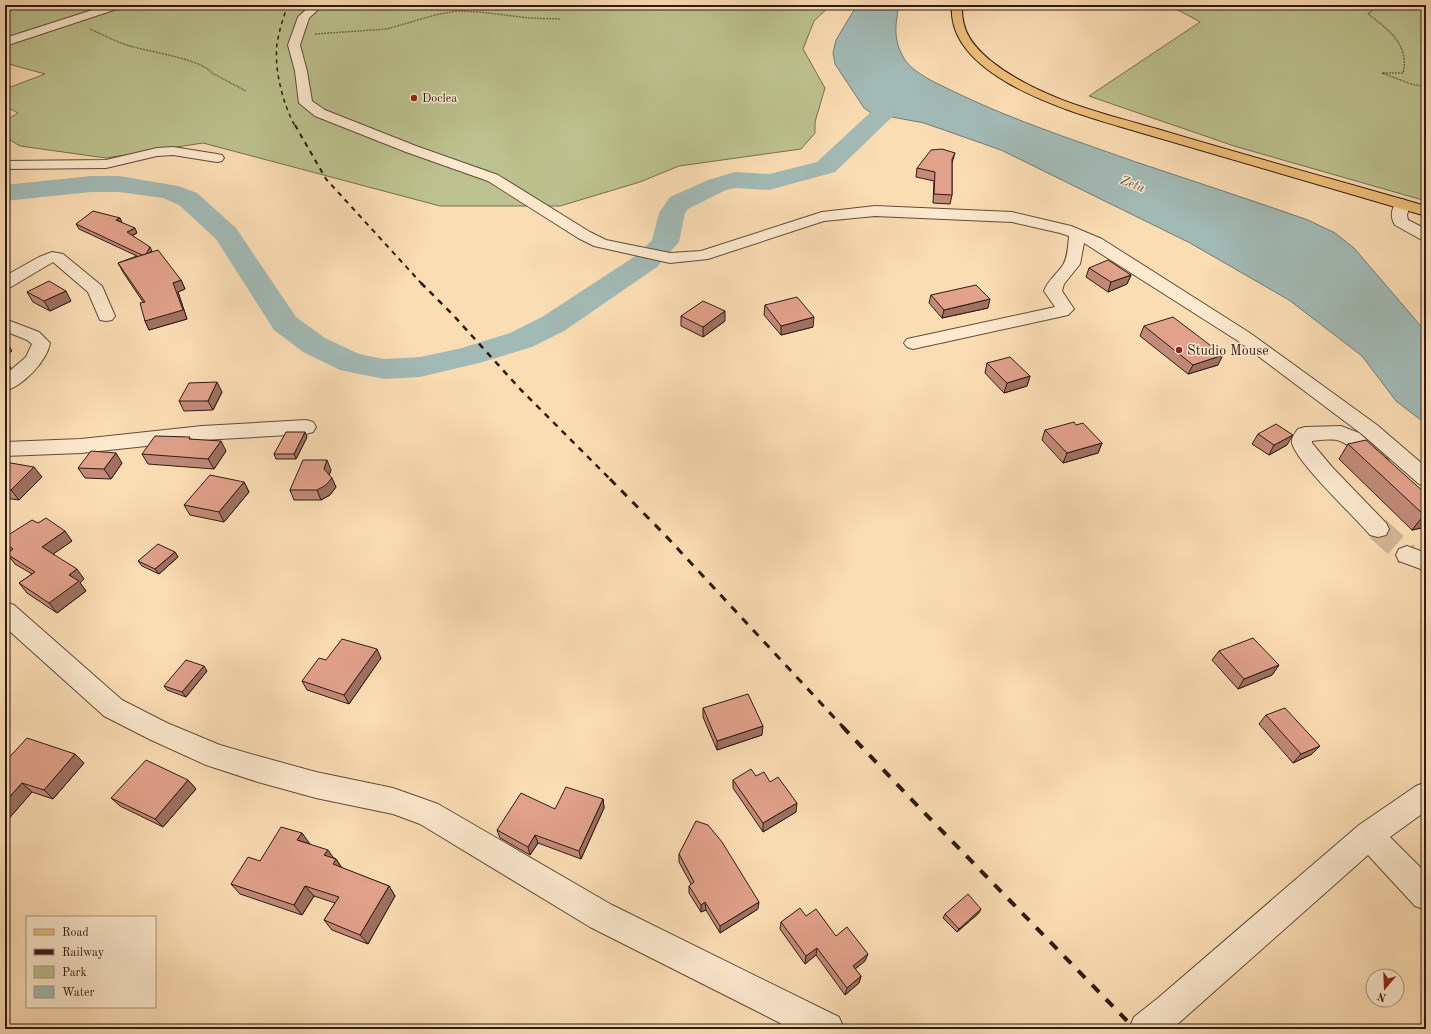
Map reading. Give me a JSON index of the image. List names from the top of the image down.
{
  "water": ["Zeta"],
  "places": ["Doclea", "Studio Mouse"],
  "legend": [
    "Road",
    "Railway",
    "Park",
    "Water"
  ],
  "north": "bottom"
}
